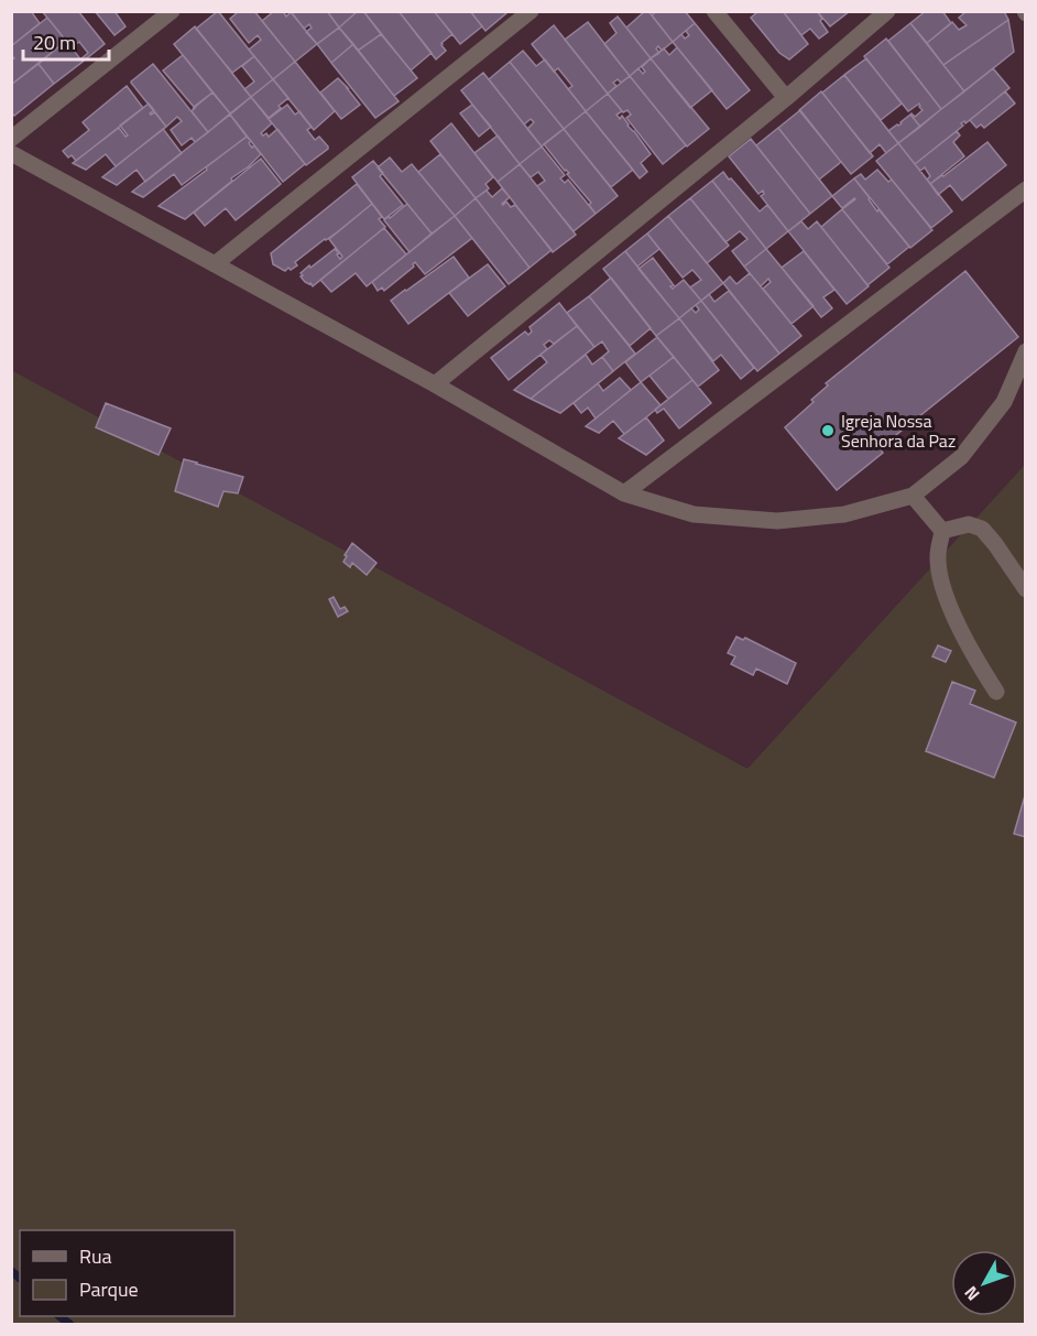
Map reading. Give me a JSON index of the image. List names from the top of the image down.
{
  "places": ["Igreja Nossa Senhora da Paz"],
  "legend": ["Rua", "Parque"],
  "scale_bar": "20 m",
  "north": "bottom left"
}
